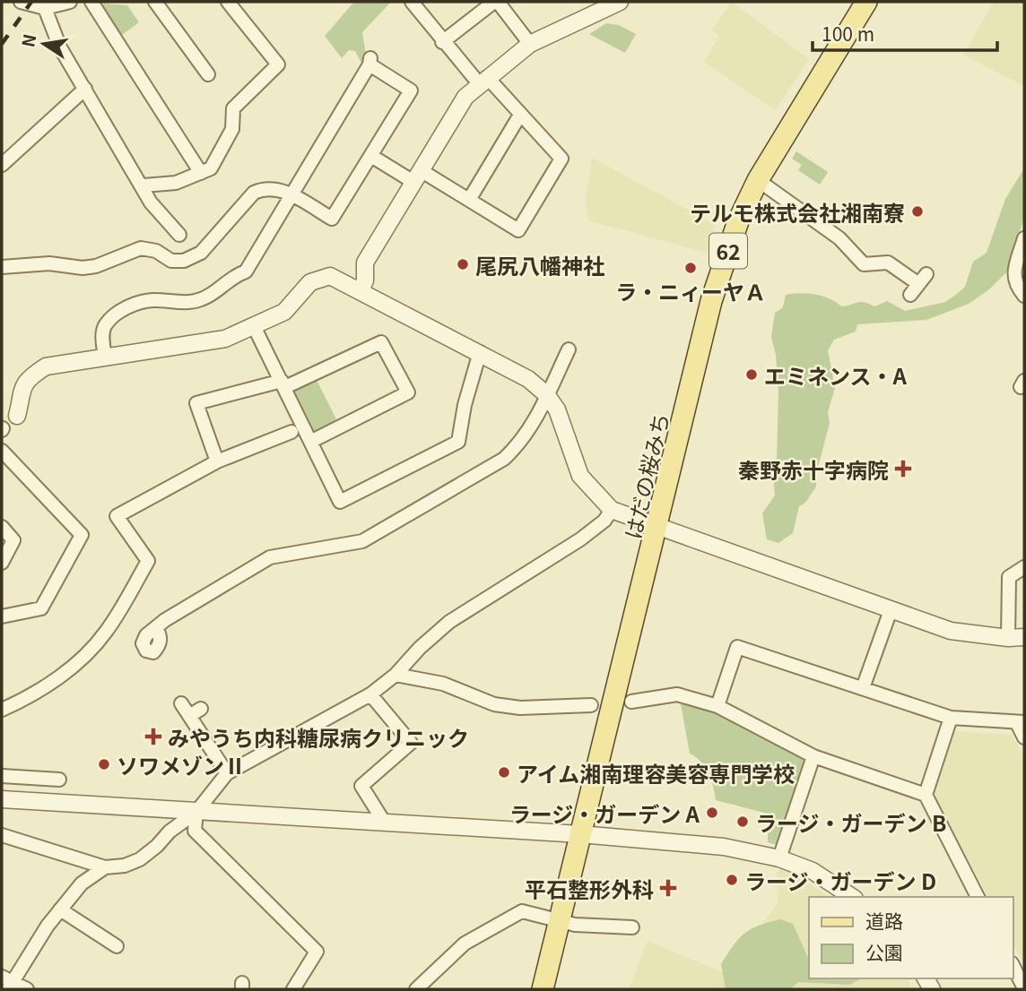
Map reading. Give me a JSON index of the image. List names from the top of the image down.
{
  "streets": {
    "main road": ["62", "はだの桜みち"]
  },
  "places": {
    "other": [
      "テルモ株式会社湘南寮",
      "尾尻八幡神社",
      "ラ・ニィーヤＡ",
      "エミネンス・A",
      "ソワメゾンⅡ",
      "アイム湘南理容美容専門学校",
      "ラージ・ガーデン A",
      "ラージ・ガーデン B",
      "ラージ・ガーデン D"
    ],
    "health": ["秦野赤十字病院", "みやうち内科糖尿病クリニック", "平石整形外科"]
  },
  "legend": ["道路", "公園"],
  "scale_bar": "100 m",
  "north": "left"
}
